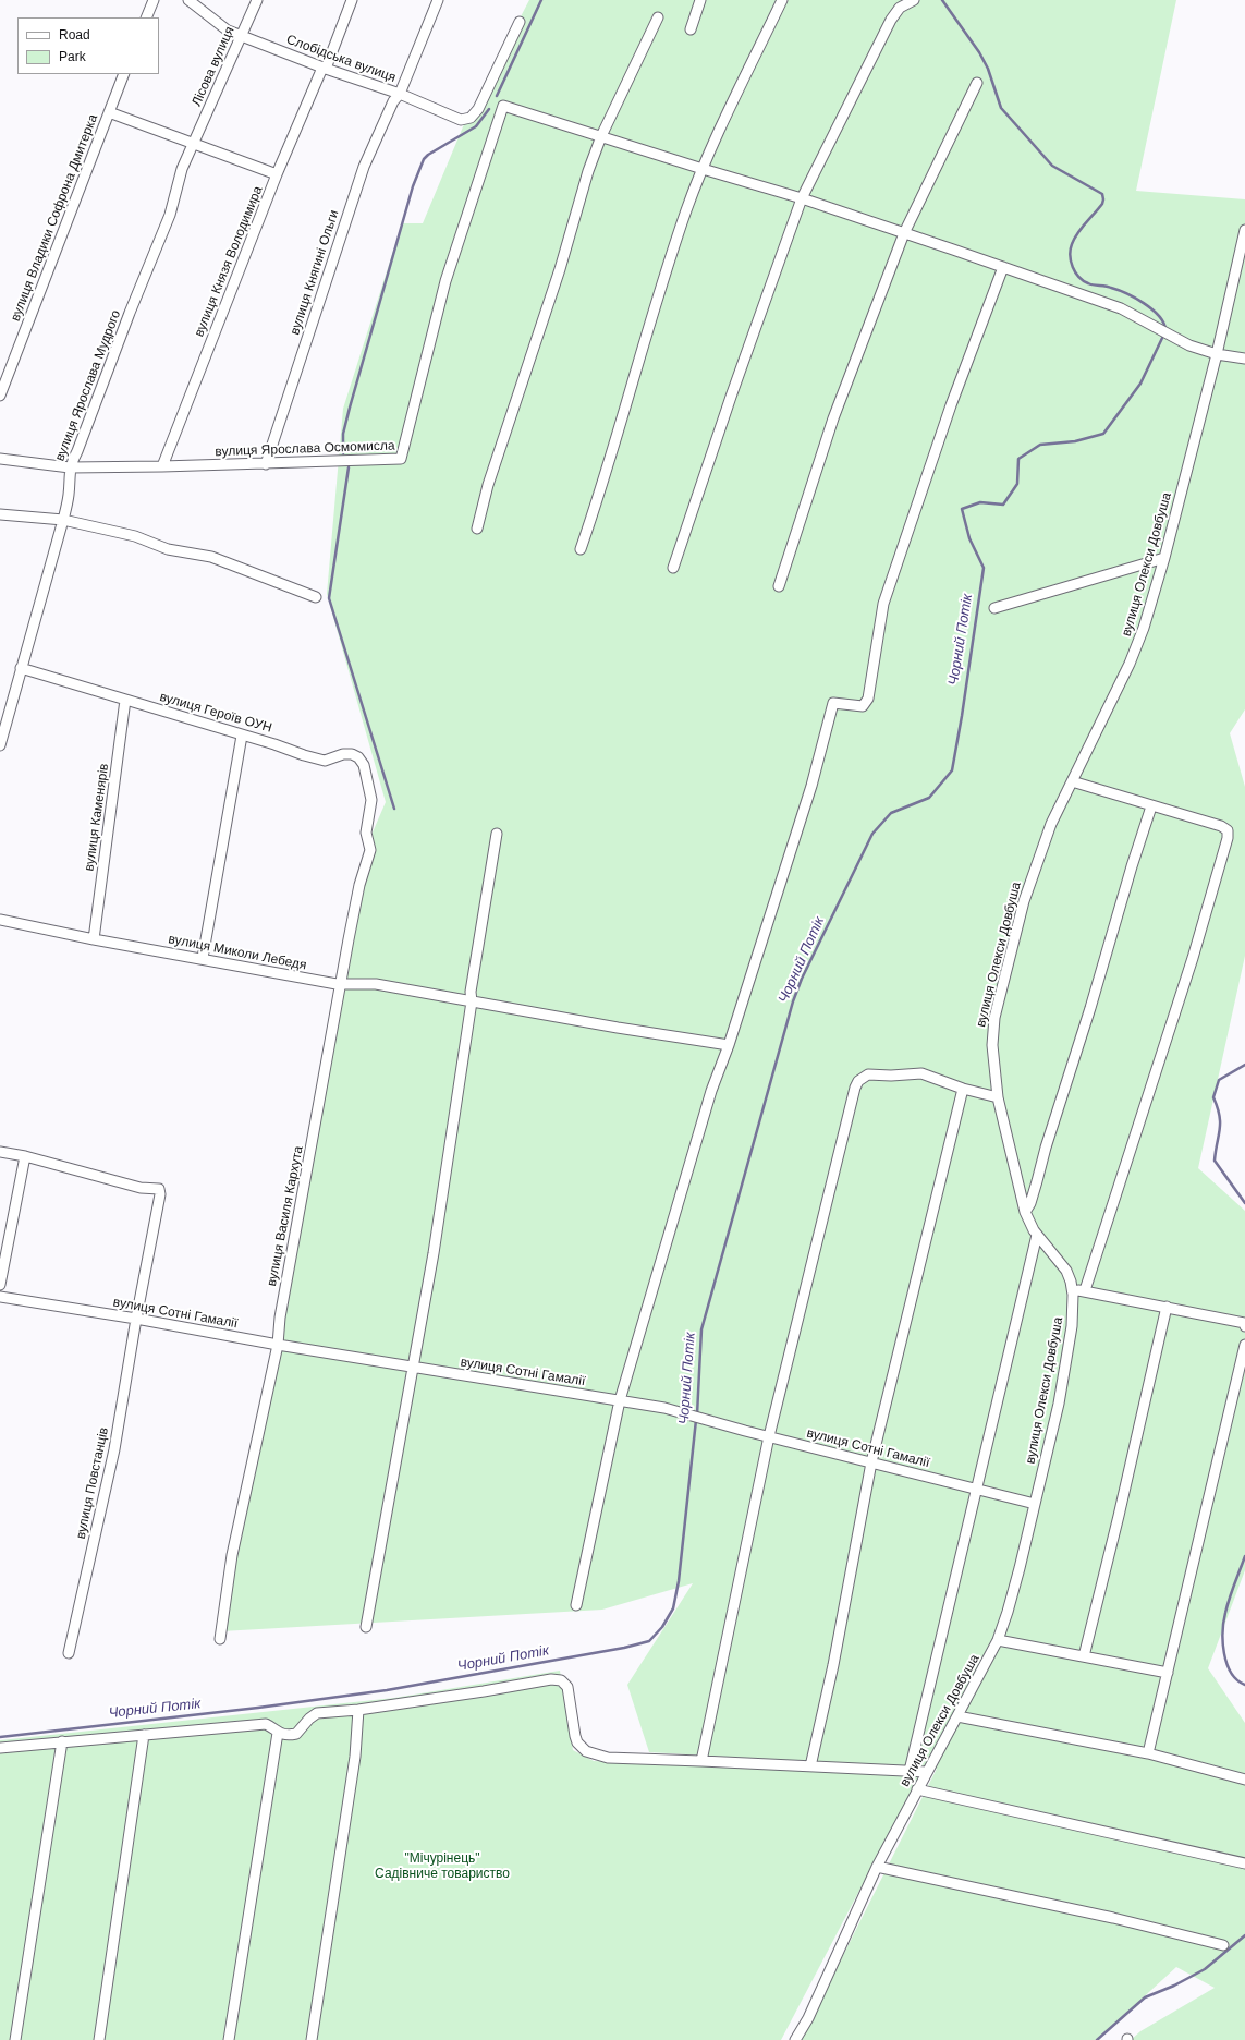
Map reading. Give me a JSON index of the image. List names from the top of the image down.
{
  "streets": {
    "street": [
      "Слобідська вулиця",
      "Лісова вулиця",
      "вулиця Владики Софрона Дмитерка",
      "вулиця Князя Володимира",
      "вулиця Княгині Ольги",
      "вулиця Ярослава Мудрого",
      "вулиця Ярослава Осмомисла",
      "вулиця Олекси Довбуша",
      "вулиця Героїв ОУН",
      "вулиця Каменярів",
      "вулиця Миколи Лебедя",
      "вулиця Василя Кархута",
      "вулиця Сотні Гамалії",
      "вулиця Повстанців"
    ]
  },
  "crossings": [
    ["Слобідська вулиця", "Лісова вулиця"],
    ["Слобідська вулиця", "вулиця Князя Володимира"],
    ["Слобідська вулиця", "вулиця Княгині Ольги"],
    ["Лісова вулиця", "вулиця Ярослава Мудрого"],
    ["вулиця Князя Володимира", "вулиця Ярослава Осмомисла"],
    ["вулиця Княгині Ольги", "вулиця Ярослава Осмомисла"],
    ["вулиця Ярослава Мудрого", "вулиця Ярослава Осмомисла"],
    ["вулиця Ярослава Мудрого", "вулиця Героїв ОУН"],
    ["вулиця Олекси Довбуша", "вулиця Сотні Гамалії"],
    ["вулиця Героїв ОУН", "вулиця Каменярів"],
    ["вулиця Героїв ОУН", "вулиця Василя Кархута"],
    ["вулиця Каменярів", "вулиця Миколи Лебедя"],
    ["вулиця Миколи Лебедя", "вулиця Василя Кархута"],
    ["вулиця Василя Кархута", "вулиця Сотні Гамалії"],
    ["вулиця Сотні Гамалії", "вулиця Повстанців"]
  ],
  "water": ["Чорний Потік"],
  "parks": ["\"Мічурінець\" Садівниче товариство"],
  "legend": ["Road", "Park"]
}
